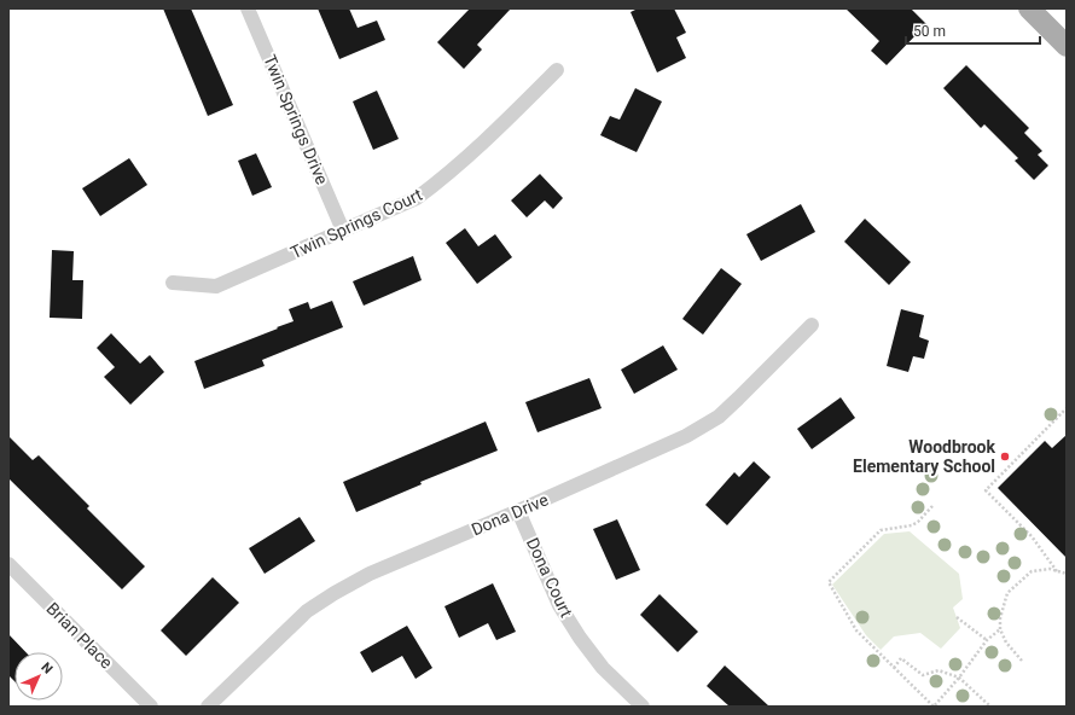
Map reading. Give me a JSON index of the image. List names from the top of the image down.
{
  "streets": {
    "street": [
      "Twin Springs Drive",
      "Twin Springs Court",
      "Dona Drive",
      "Dona Court",
      "Brian Place"
    ]
  },
  "crossings": [
    ["Twin Springs Drive", "Twin Springs Court"],
    ["Dona Drive", "Dona Court"]
  ],
  "places": ["Woodbrook Elementary School"],
  "scale_bar": "50 m",
  "north": "top right"
}
